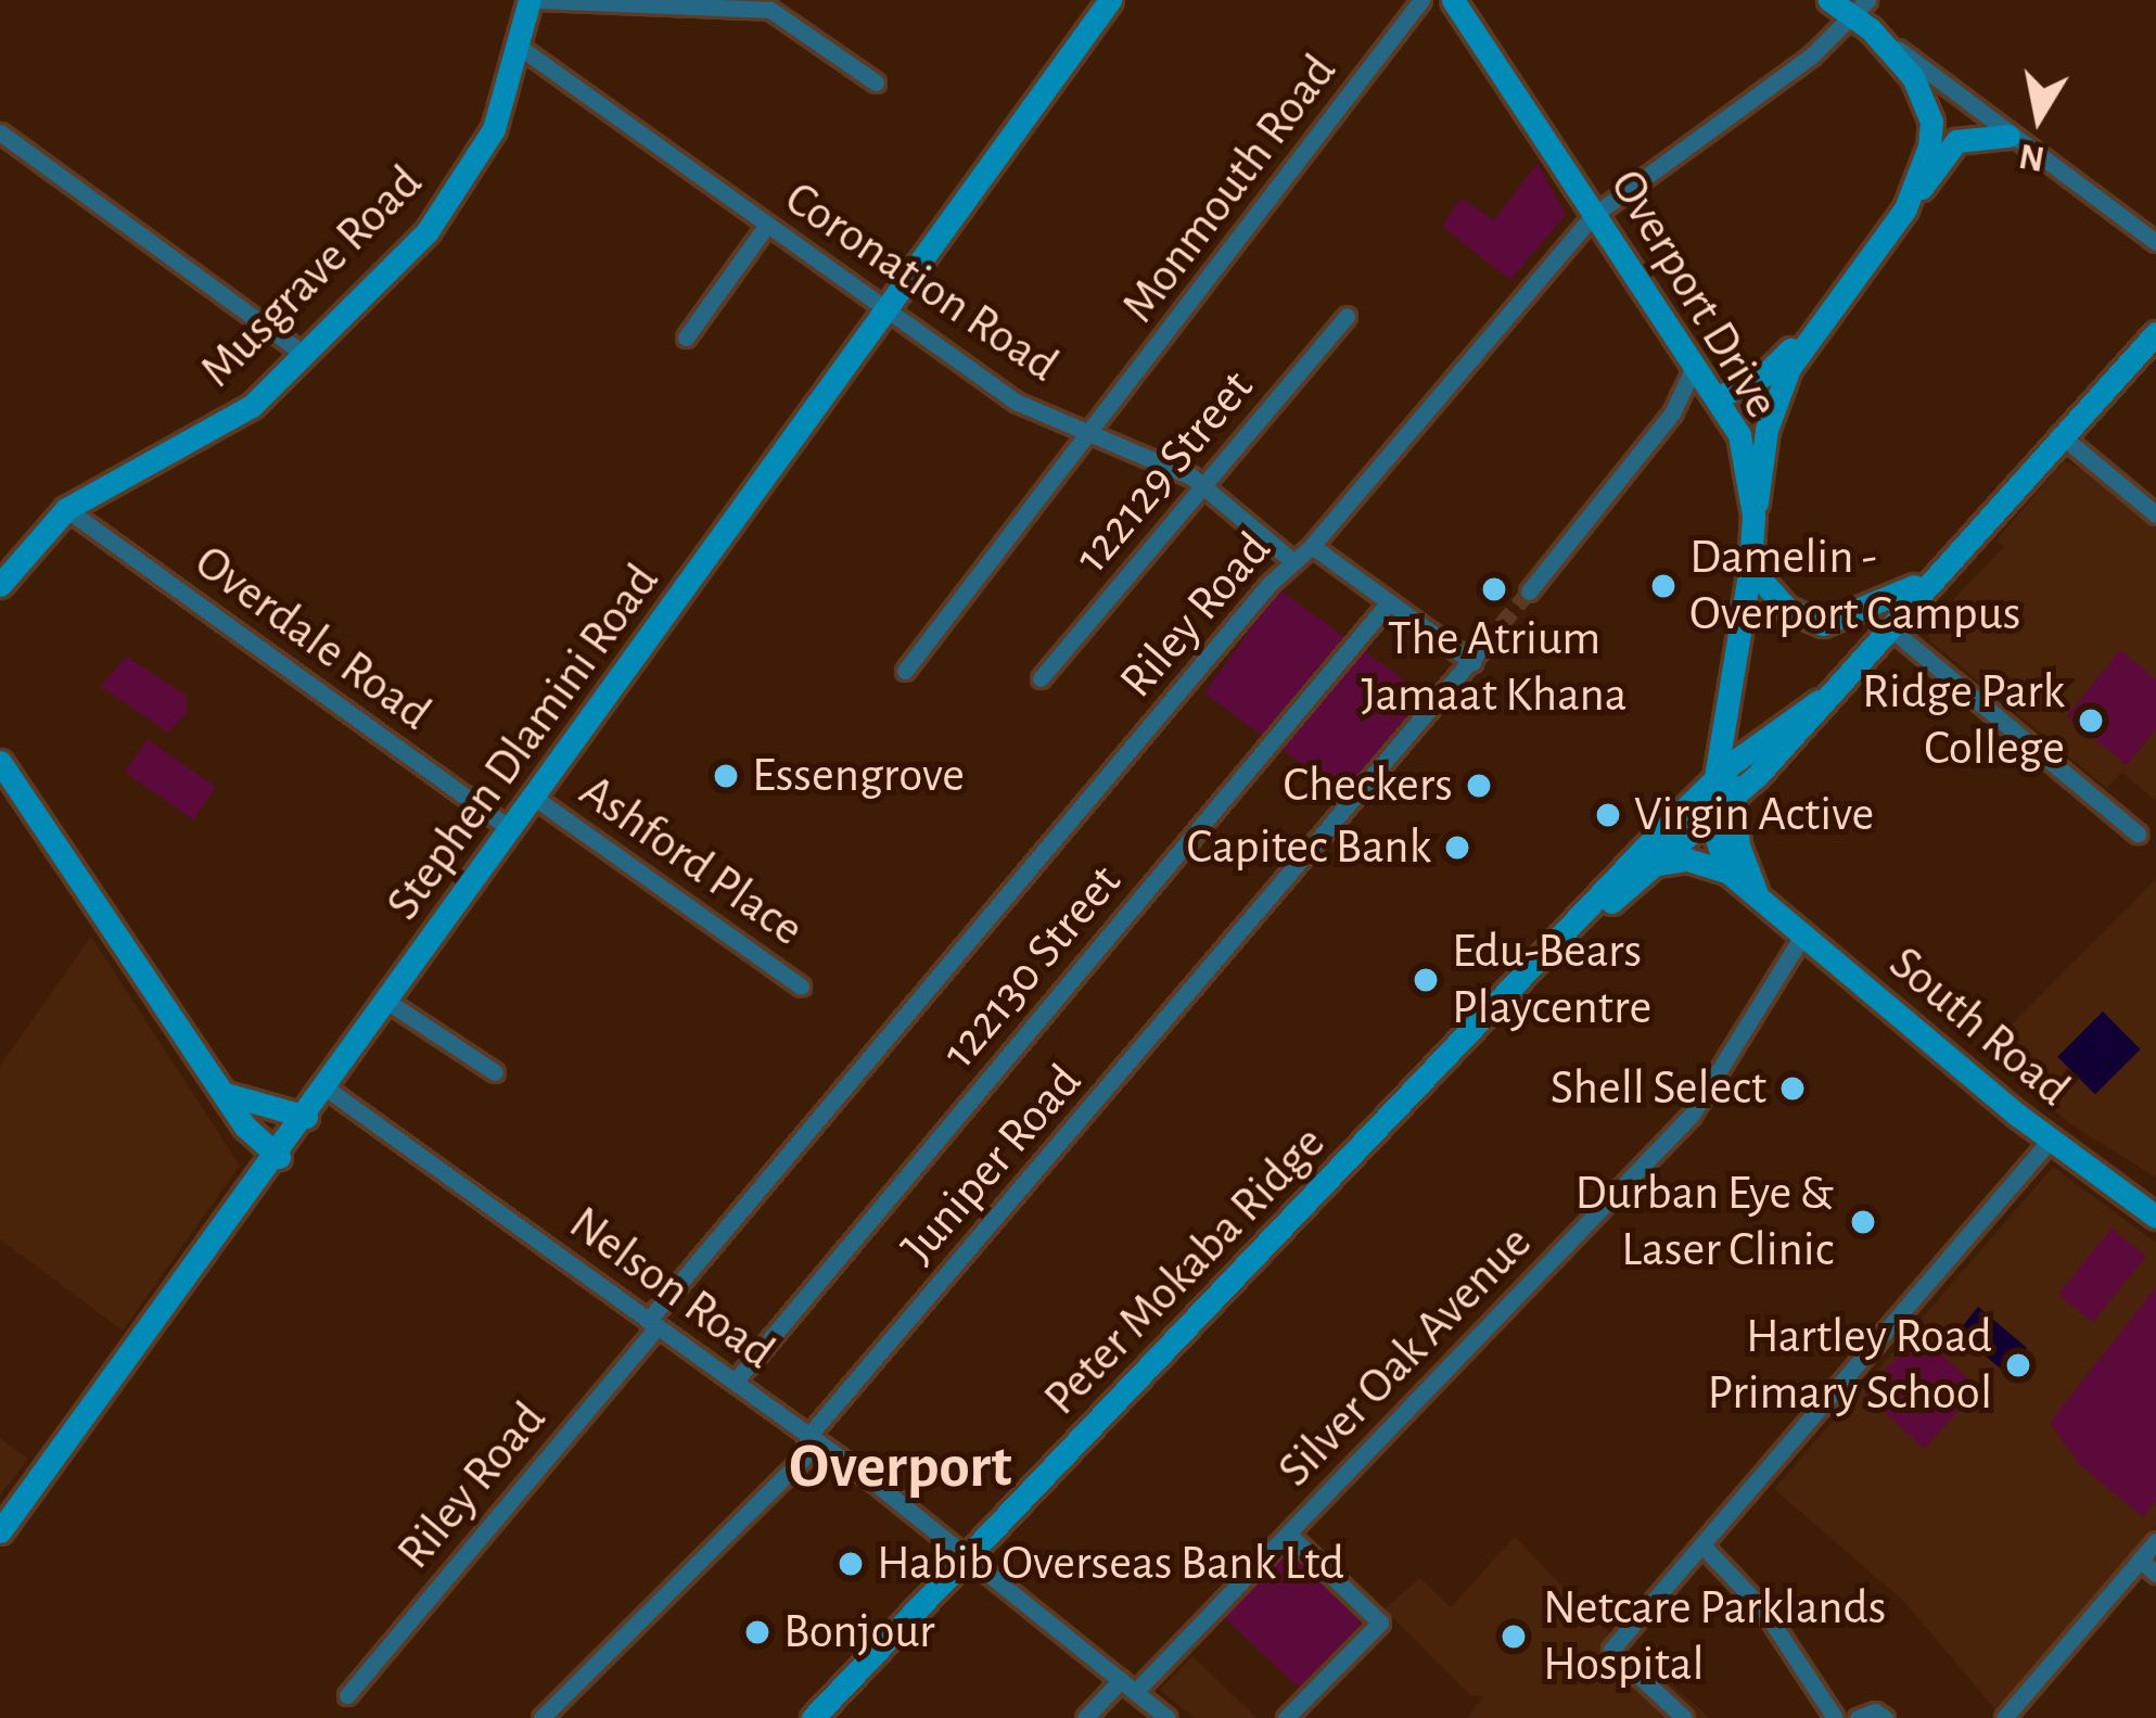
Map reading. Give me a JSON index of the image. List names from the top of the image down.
{
  "streets": {
    "street": [
      "Monmouth Road",
      "Musgrave Road",
      "Coronation Road",
      "Overport Drive",
      "122129 Street",
      "Riley Road",
      "Overdale Road",
      "Stephen Dlamini Road",
      "Ashford Place",
      "122130 Street",
      "South Road",
      "Juniper Road",
      "Peter Mokaba Ridge",
      "Nelson Road",
      "Silver Oak Avenue"
    ]
  },
  "crossings": [
    ["Monmouth Road", "Coronation Road"],
    ["Musgrave Road", "Coronation Road"],
    ["Musgrave Road", "Overdale Road"],
    ["Coronation Road", "122129 Street"],
    ["Coronation Road", "Riley Road"],
    ["Coronation Road", "Stephen Dlamini Road"],
    ["Overport Drive", "Riley Road"],
    ["Overport Drive", "Peter Mokaba Ridge"],
    ["Riley Road", "Nelson Road"],
    ["Overdale Road", "Stephen Dlamini Road"],
    ["Stephen Dlamini Road", "Ashford Place"],
    ["Stephen Dlamini Road", "Nelson Road"],
    ["122130 Street", "Nelson Road"],
    ["South Road", "Silver Oak Avenue"],
    ["Juniper Road", "Nelson Road"],
    ["Peter Mokaba Ridge", "Nelson Road"],
    ["Nelson Road", "Silver Oak Avenue"]
  ],
  "districts": ["Overport"],
  "places": [
    "Damelin - Overport Campus",
    "The Atrium Jamaat Khana",
    "Ridge Park College",
    "Essengrove",
    "Checkers",
    "Virgin Active",
    "Capitec Bank",
    "Edu-Bears Playcentre",
    "Shell Select",
    "Durban Eye & Laser Clinic",
    "Hartley Road Primary School",
    "Habib Overseas Bank Ltd",
    "Bonjour",
    "Netcare Parklands Hospital"
  ],
  "north": "bottom"
}
